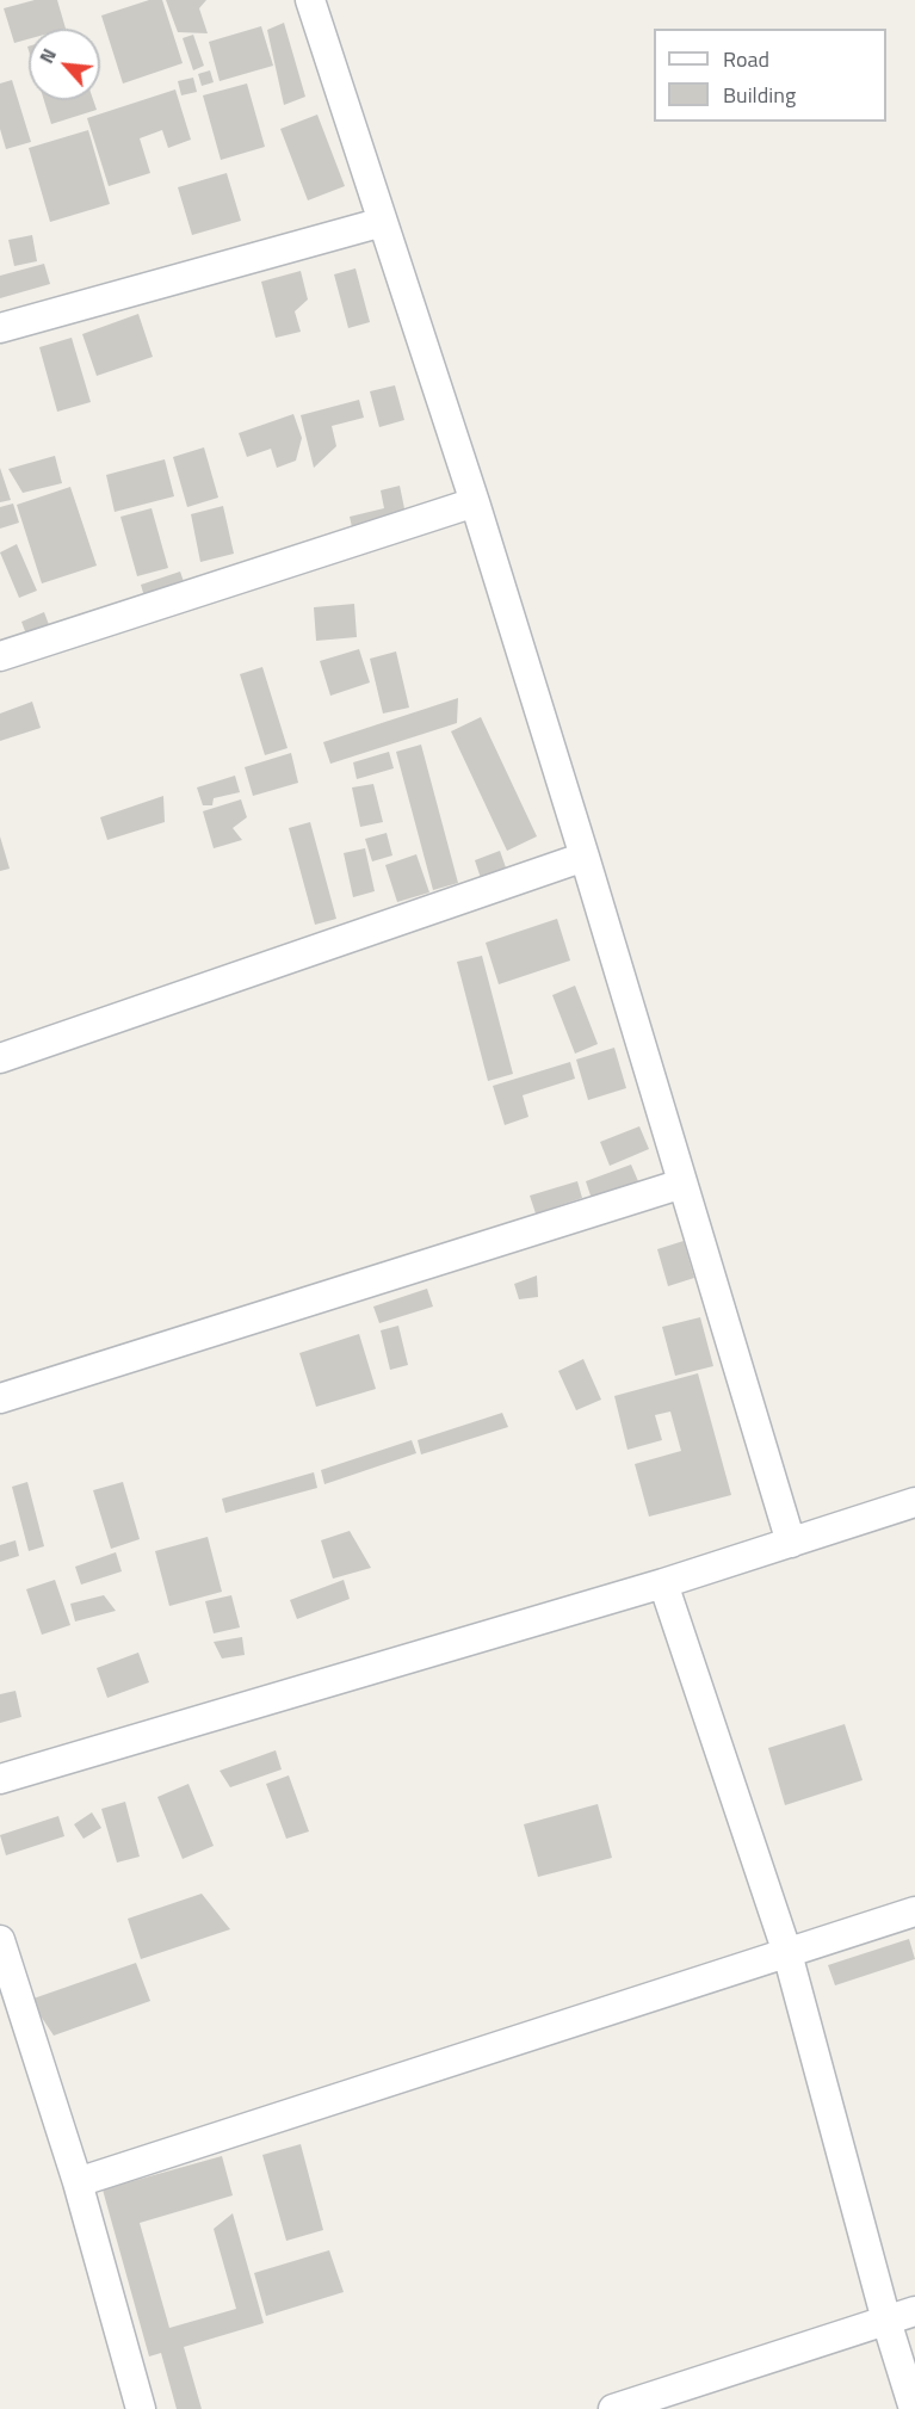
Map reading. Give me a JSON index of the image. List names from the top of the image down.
{
  "legend": ["Road", "Building"],
  "north": "top left"
}
